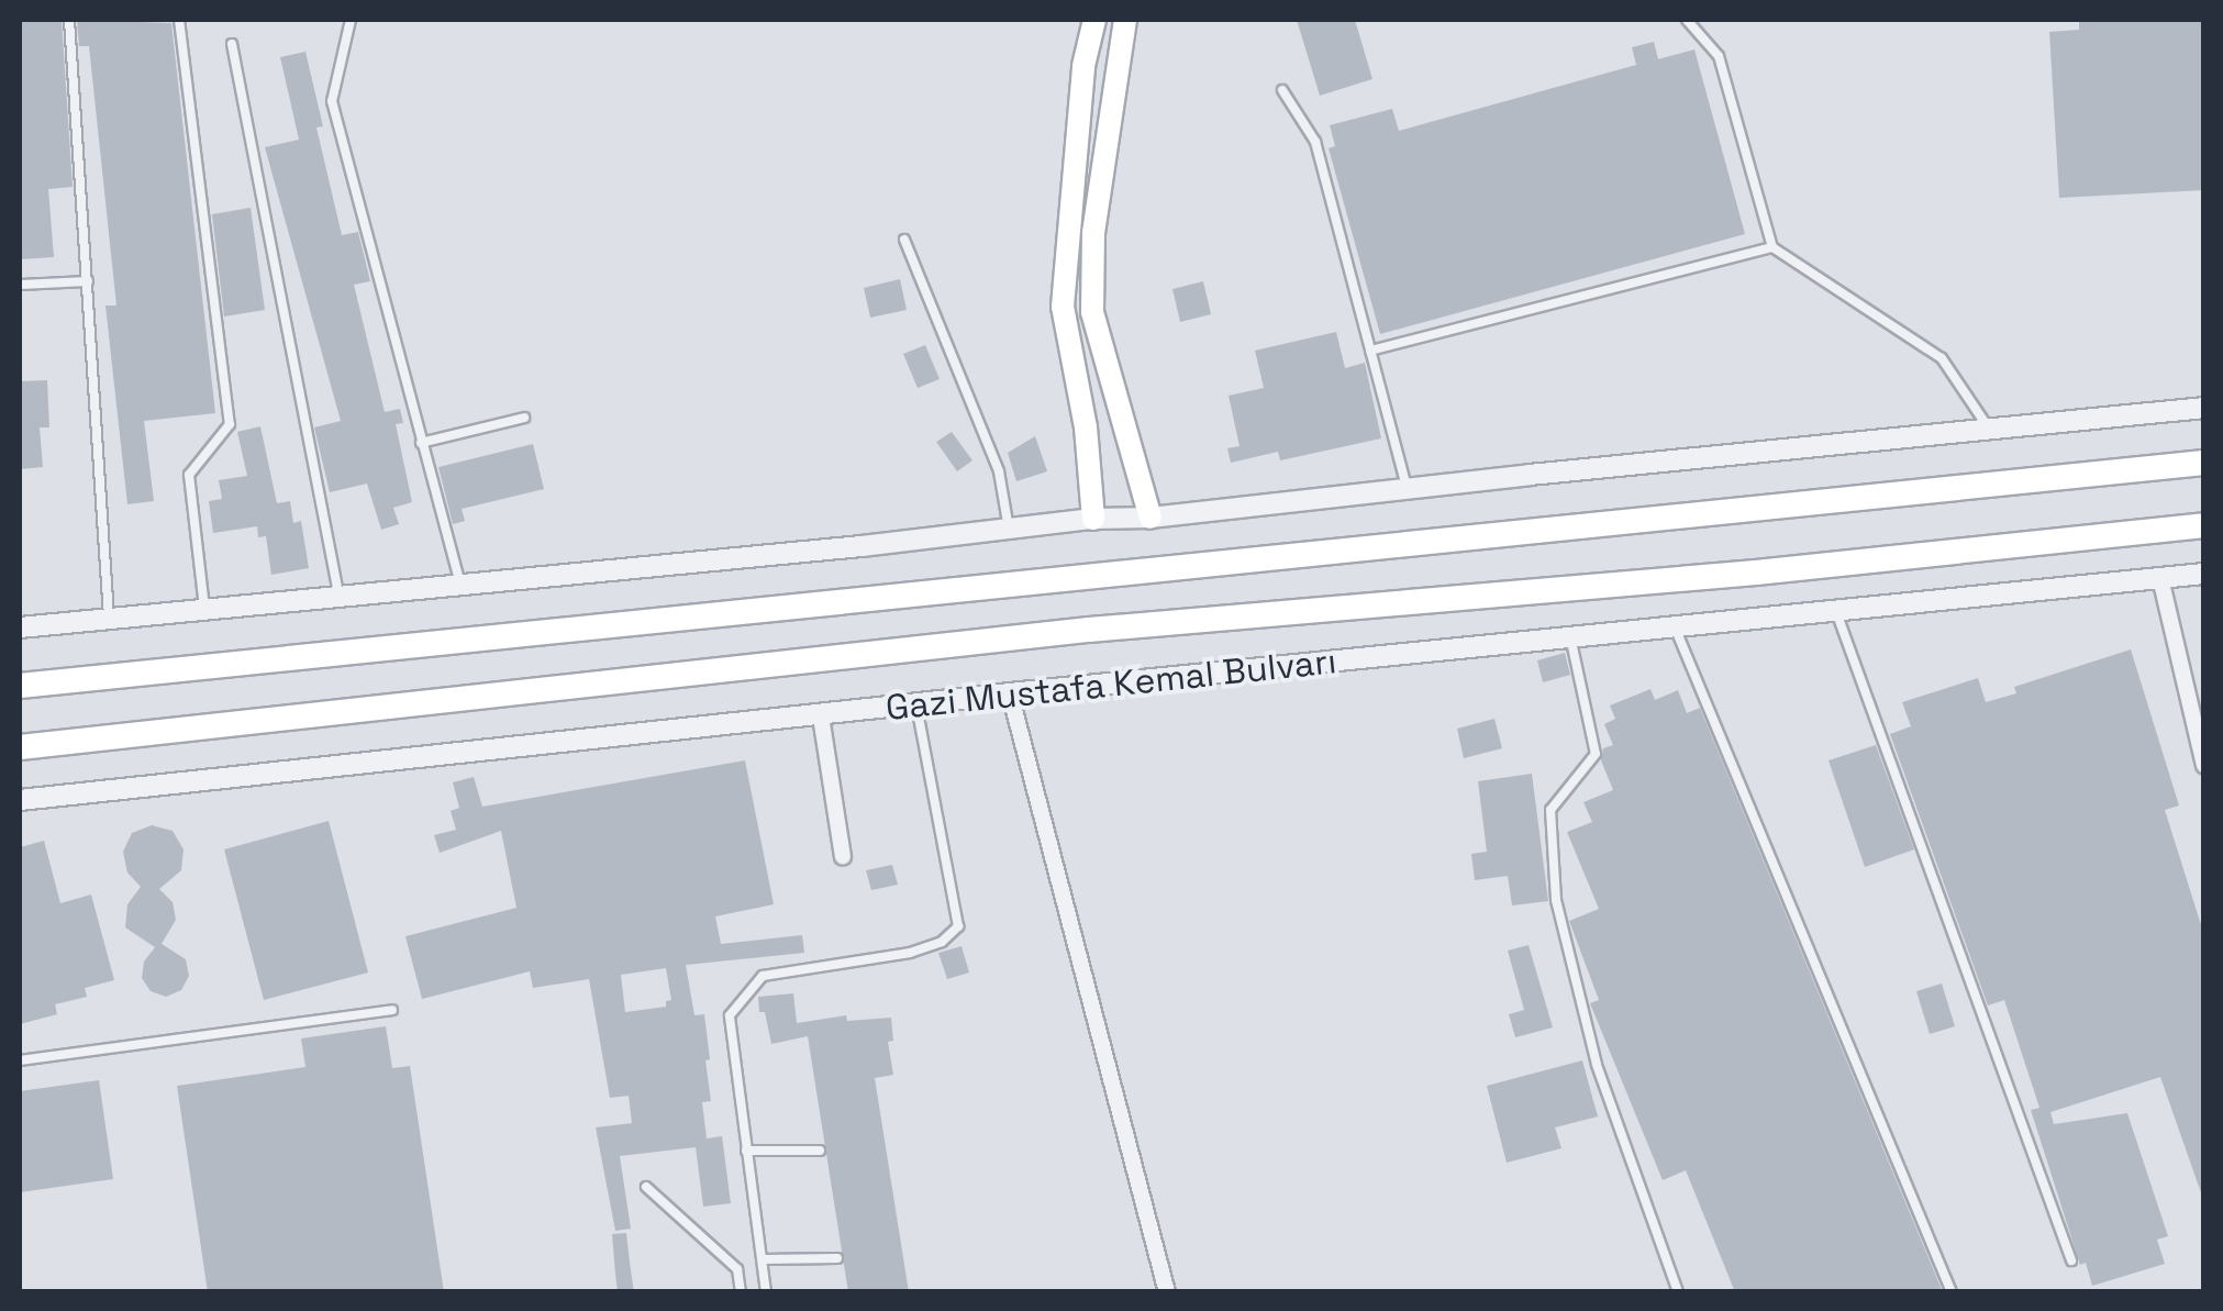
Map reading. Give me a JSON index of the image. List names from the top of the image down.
{
  "streets": {
    "highway": ["Gazi Mustafa Kemal Bulvarı"]
  }
}
